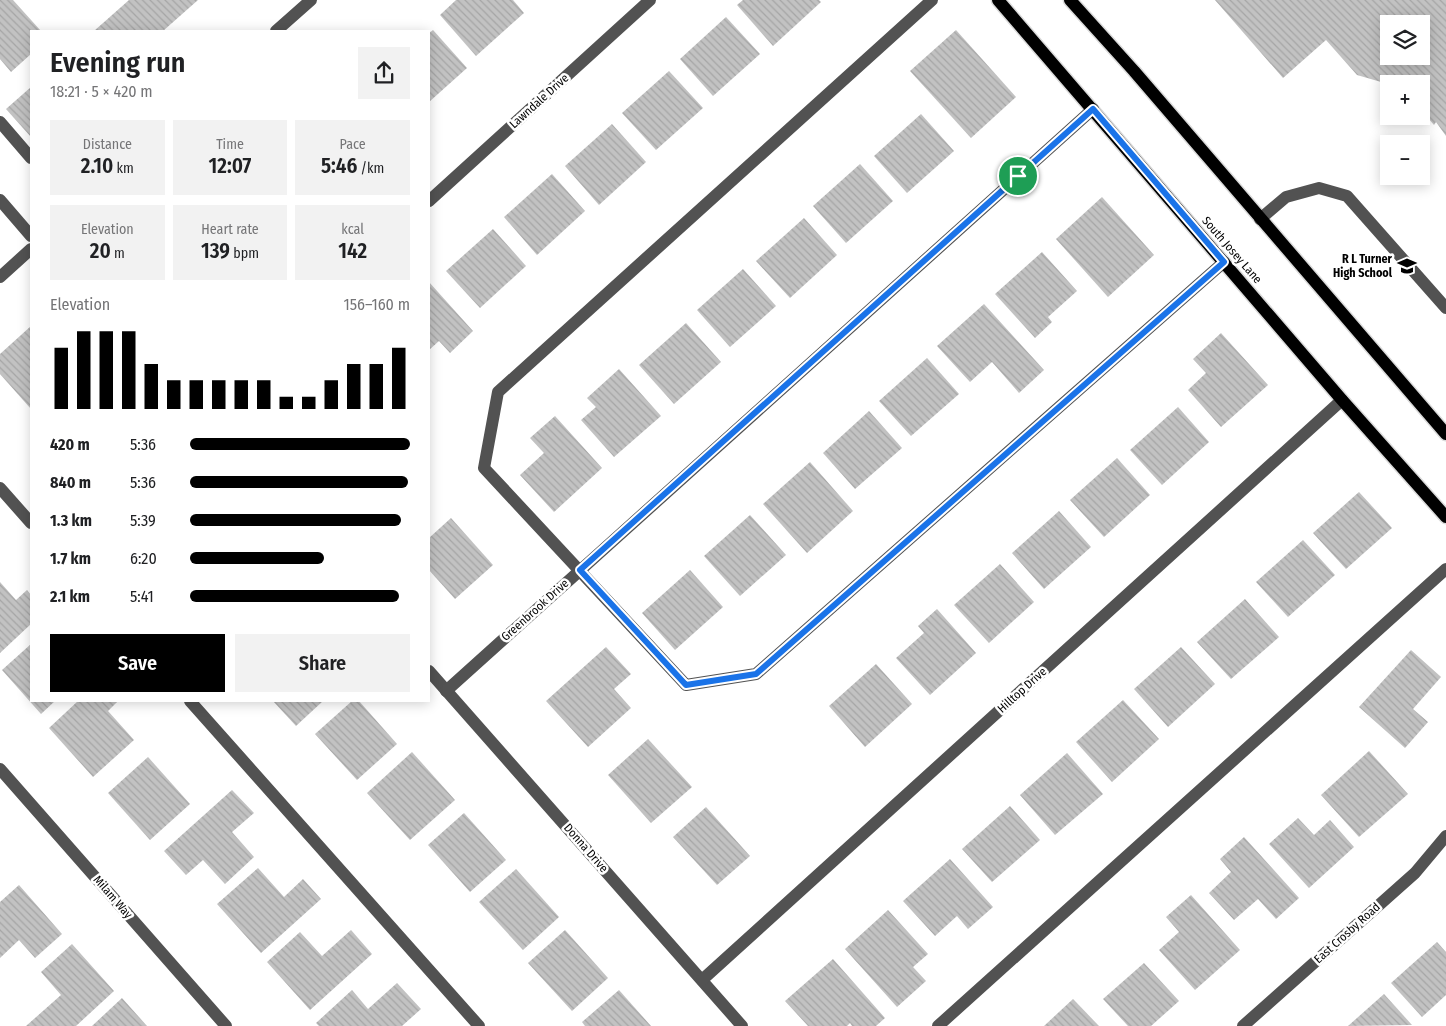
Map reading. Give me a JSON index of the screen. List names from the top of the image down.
{
  "streets": {
    "main road": ["South Josey Lane"],
    "street": [
      "Lawndale Drive",
      "Greenbrook Drive",
      "Hilltop Drive",
      "Donna Drive",
      "Milam Way",
      "East Crosby Road"
    ]
  },
  "crossings": [
    ["South Josey Lane", "Greenbrook Drive"],
    ["South Josey Lane", "Hilltop Drive"],
    ["Greenbrook Drive", "Donna Drive"],
    ["Hilltop Drive", "Donna Drive"]
  ],
  "places": {
    "school or university": ["R L Turner High School"]
  },
  "page": {
    "map_buttons": ["+", "−"],
    "heading": ["Evening run", "18:21 · 5 × 420 m"],
    "stats": [
      ["Distance", "2.10 km"],
      ["Time", "12:07"],
      ["Pace", "5:46 /km"],
      ["Elevation", "20 m"],
      ["Heart rate", "139 bpm"],
      ["kcal", "142"]
    ],
    "chart": ["Elevation", "156–160 m"],
    "list": [
      {
        "name": "420 m",
        "note": "5:36"
      },
      {
        "name": "840 m",
        "note": "5:36"
      },
      {
        "name": "1.3 km",
        "note": "5:39"
      },
      {
        "name": "1.7 km",
        "note": "6:20"
      },
      {
        "name": "2.1 km",
        "note": "5:41"
      }
    ],
    "buttons": ["Save", "Share"]
  }
}
